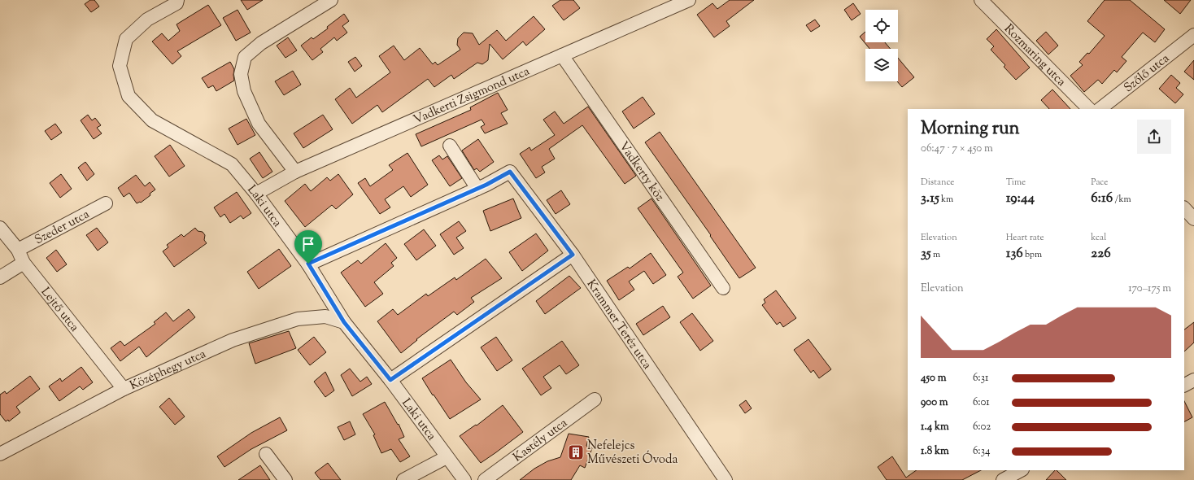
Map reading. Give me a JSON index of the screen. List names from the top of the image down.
{
  "streets": {
    "street": [
      "Rozmaring utca",
      "Szőlő utca",
      "Vadkerti Zsigmond utca",
      "Vadkerty köz",
      "Laki utca",
      "Szeder utca",
      "Lejtő utca",
      "Krammer Teréz utca",
      "Középhegy utca",
      "Kastély utca"
    ]
  },
  "crossings": [
    ["Vadkerti Zsigmond utca", "Vadkerty köz"],
    ["Vadkerti Zsigmond utca", "Laki utca"],
    ["Laki utca", "Középhegy utca"],
    ["Szeder utca", "Lejtő utca"],
    ["Lejtő utca", "Középhegy utca"]
  ],
  "places": {
    "building": ["Nefelejcs Művészeti Óvoda"]
  },
  "page": {
    "heading": ["Morning run", "06:47 · 7 × 450 m"],
    "stats": [
      ["Distance", "3.15 km"],
      ["Time", "19:44"],
      ["Pace", "6:16 /km"],
      ["Elevation", "35 m"],
      ["Heart rate", "136 bpm"],
      ["kcal", "226"]
    ],
    "chart": ["Elevation", "170–175 m"],
    "list": [
      {
        "name": "450 m",
        "note": "6:31"
      },
      {
        "name": "900 m",
        "note": "6:01"
      },
      {
        "name": "1.4 km",
        "note": "6:02"
      },
      {
        "name": "1.8 km",
        "note": "6:34"
      }
    ]
  }
}
